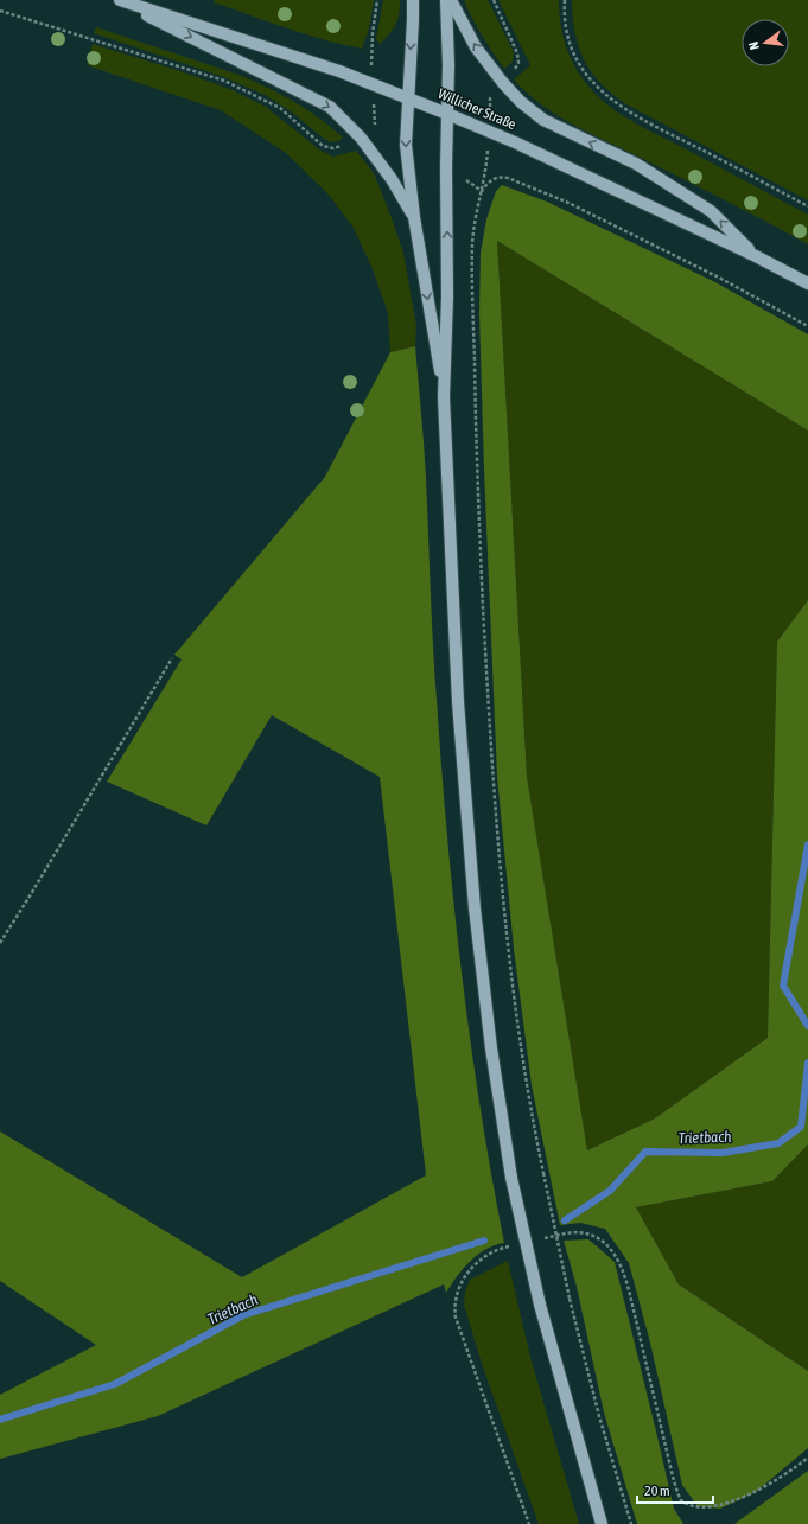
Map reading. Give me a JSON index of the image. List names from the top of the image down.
{
  "streets": {
    "main road": ["Willicher Straße"]
  },
  "water": ["Trietbach"],
  "scale_bar": "20 m",
  "north": "left"
}
